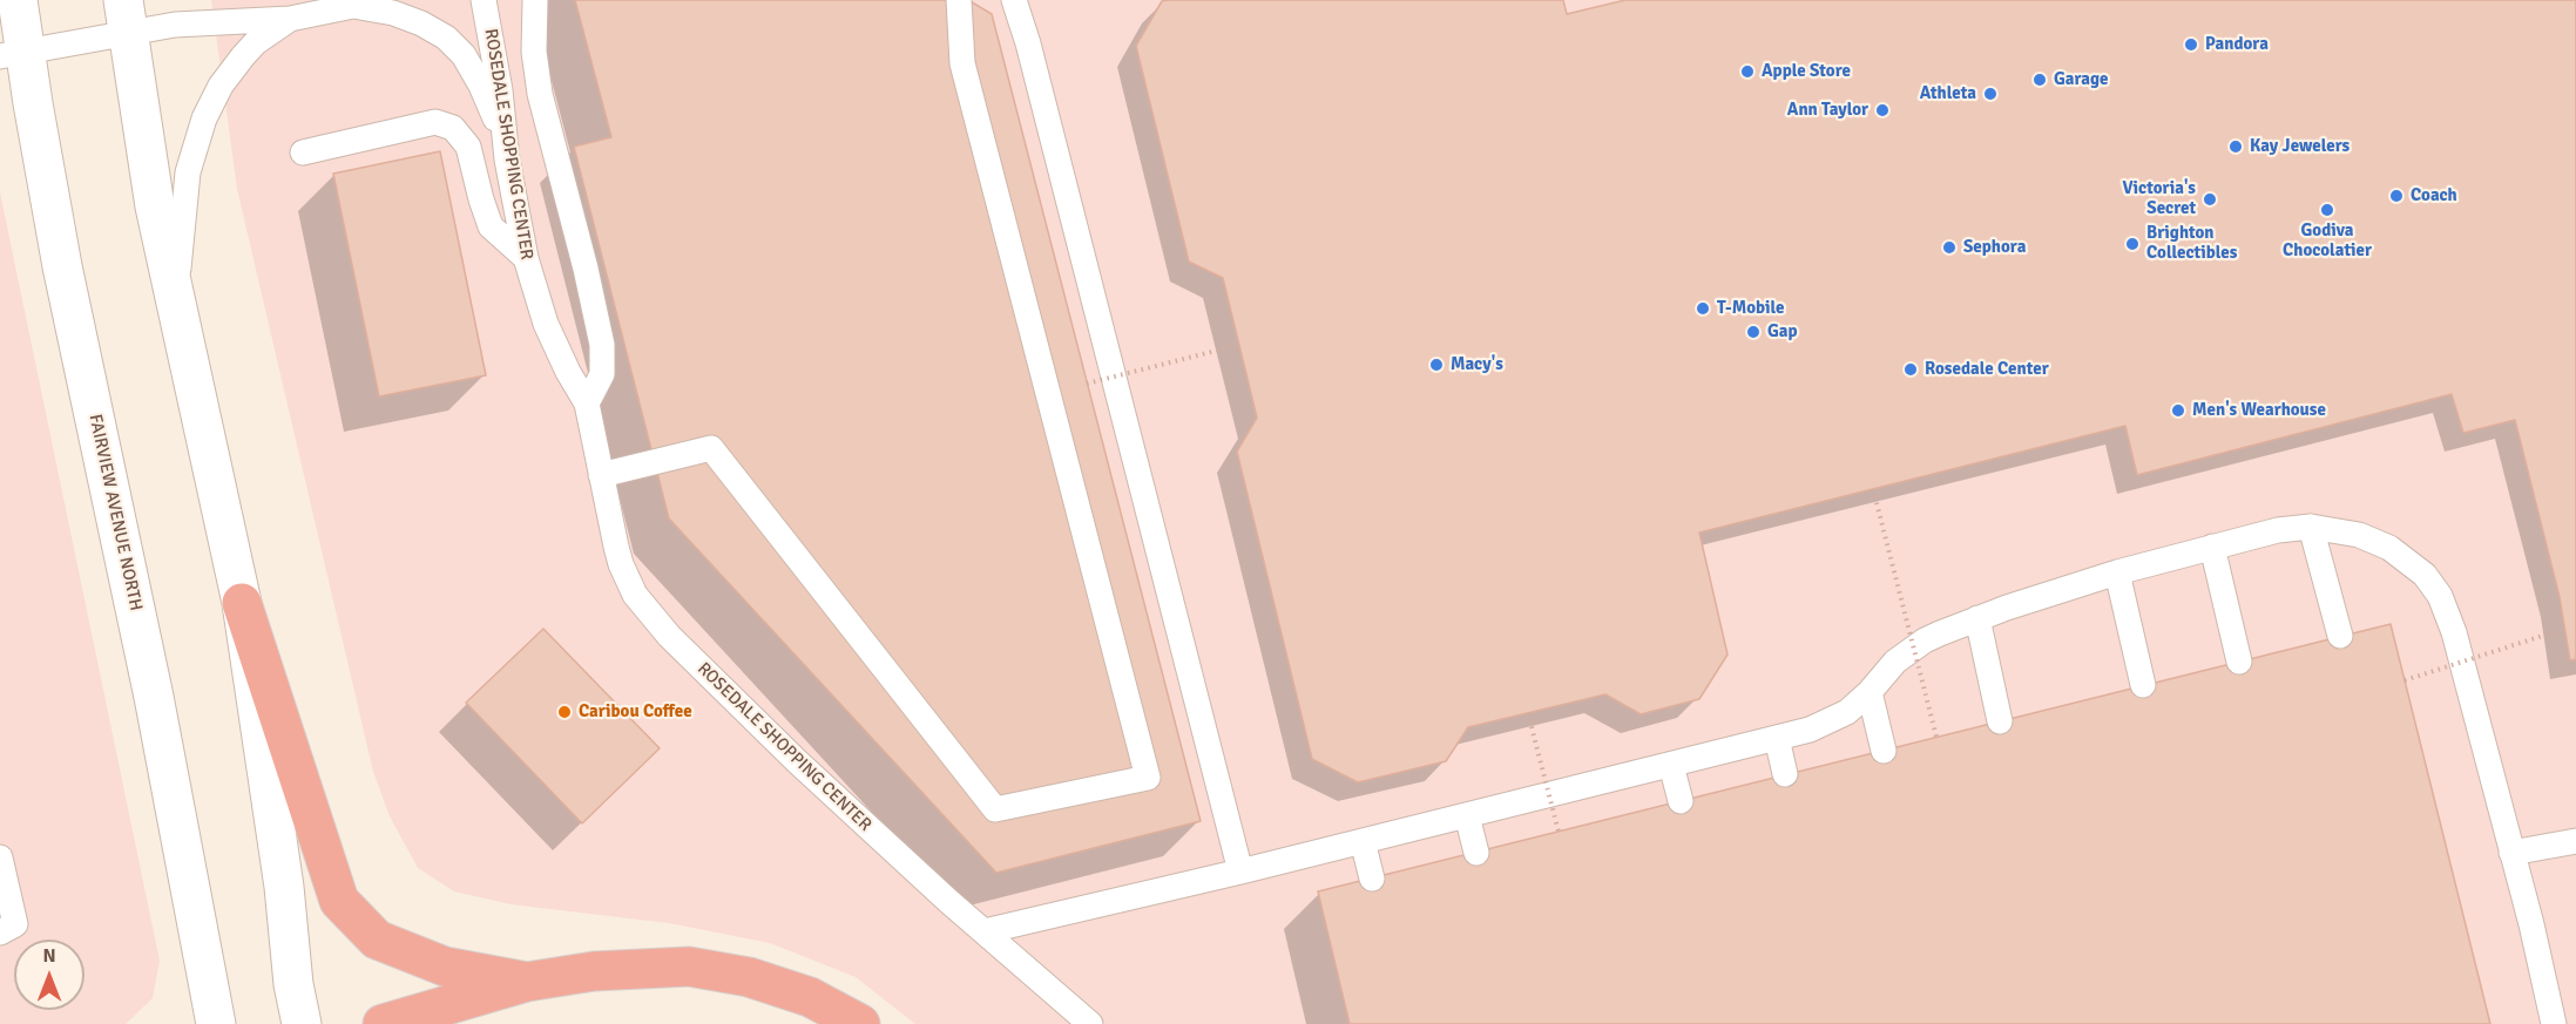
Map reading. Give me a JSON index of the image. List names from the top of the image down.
{
  "streets": {
    "street": ["FAIRVIEW AVENUE NORTH"],
    "lane": ["ROSEDALE SHOPPING CENTER"]
  },
  "places": [
    "Pandora",
    "Apple Store",
    "Garage",
    "Athleta",
    "Ann Taylor",
    "Kay Jewelers",
    "Coach",
    "Victoria's Secret",
    "Godiva Chocolatier",
    "Brighton Collectibles",
    "Sephora",
    "T-Mobile",
    "Gap",
    "Macy's",
    "Rosedale Center",
    "Men's Wearhouse",
    "Caribou Coffee"
  ],
  "north": "top"
}
